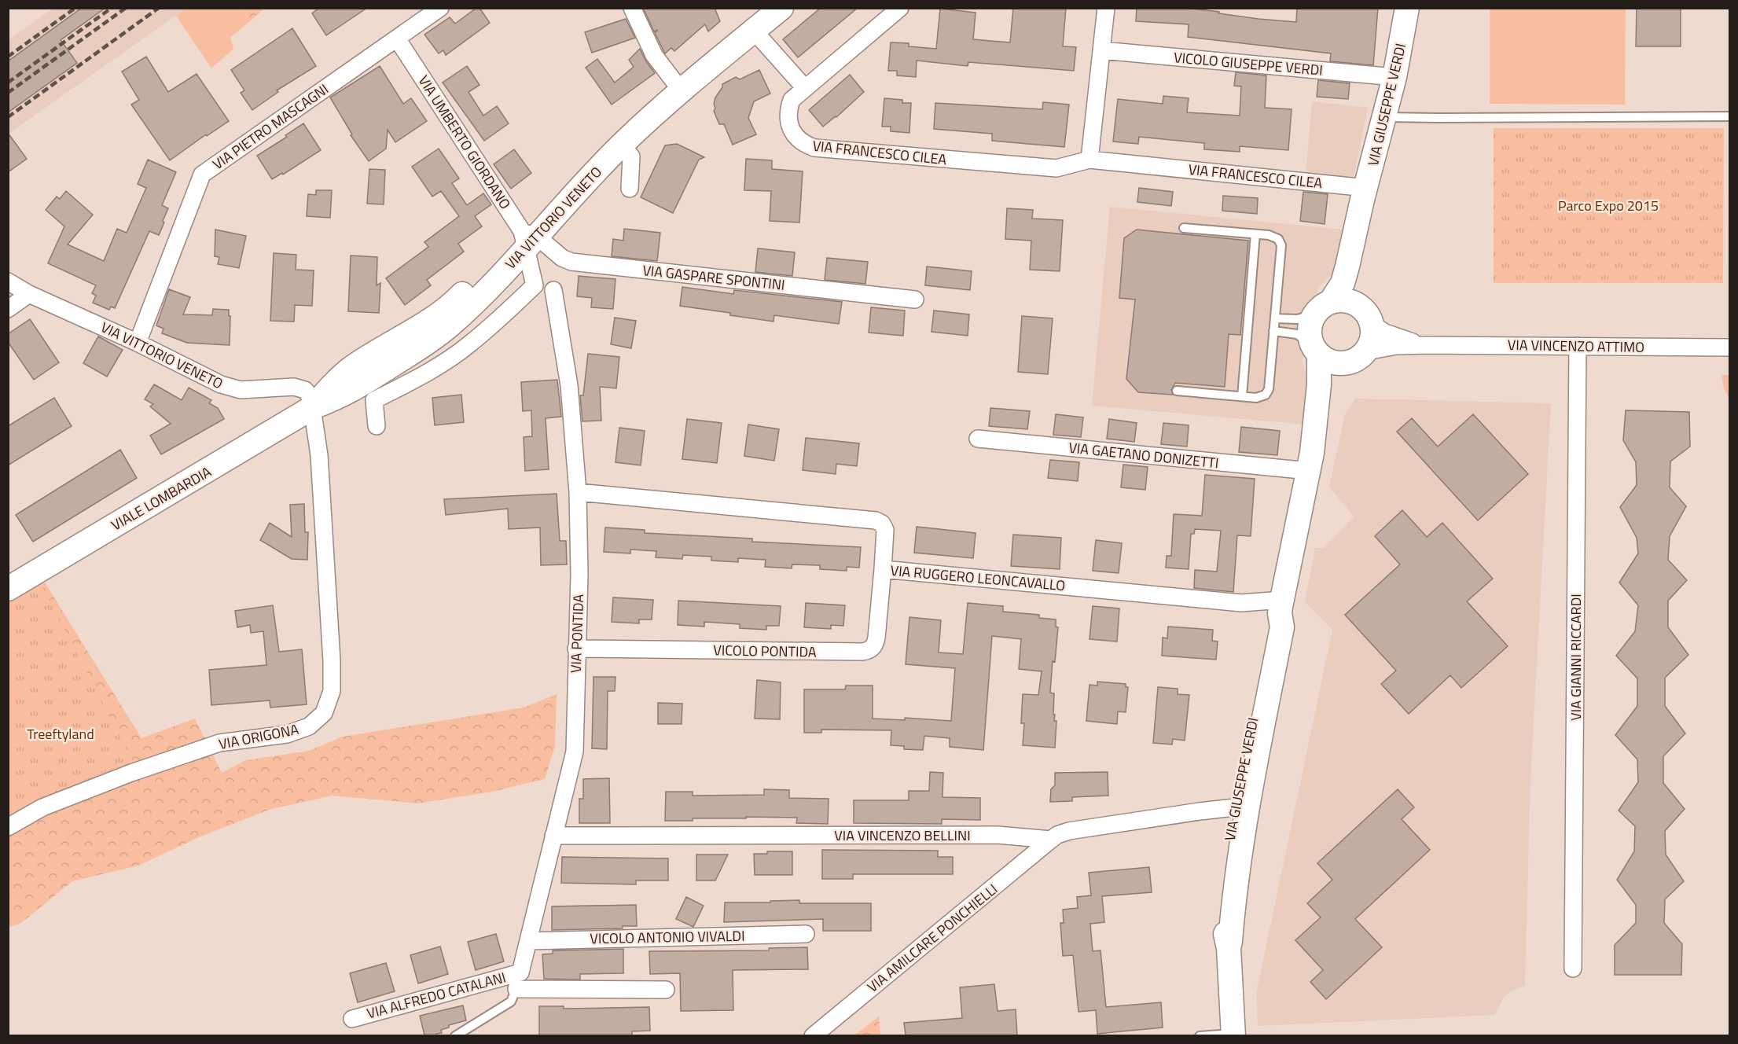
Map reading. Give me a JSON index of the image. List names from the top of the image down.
{
  "streets": {
    "street": [
      "VICOLO GIUSEPPE VERDI",
      "VIA GIUSEPPE VERDI",
      "VIA PIETRO MASCAGNI",
      "VIA UMBERTO GIORDANO",
      "VIA FRANCESCO CILEA",
      "VIA VITTORIO VENETO",
      "VIA GASPARE SPONTINI",
      "VIA VINCENZO ATTIMO",
      "VIA GAETANO DONIZETTI",
      "VIALE LOMBARDIA",
      "VIA RUGGERO LEONCAVALLO",
      "VIA PONTIDA",
      "VICOLO PONTIDA",
      "VIA GIANNI RICCARDI",
      "VIA ORIGONA",
      "VIA VINCENZO BELLINI",
      "VICOLO ANTONIO VIVALDI",
      "VIA AMILCARE PONCHIELLI",
      "VIA ALFREDO CATALANI"
    ]
  },
  "crossings": [
    ["VICOLO GIUSEPPE VERDI", "VIA GIUSEPPE VERDI"],
    ["VIA GIUSEPPE VERDI", "VIA FRANCESCO CILEA"],
    ["VIA GIUSEPPE VERDI", "VIA VINCENZO ATTIMO"],
    ["VIA GIUSEPPE VERDI", "VIA GAETANO DONIZETTI"],
    ["VIA GIUSEPPE VERDI", "VIA RUGGERO LEONCAVALLO"],
    ["VIA GIUSEPPE VERDI", "VIA VINCENZO BELLINI"],
    ["VIA PIETRO MASCAGNI", "VIA UMBERTO GIORDANO"],
    ["VIA PIETRO MASCAGNI", "VIA VITTORIO VENETO"],
    ["VIA UMBERTO GIORDANO", "VIA VITTORIO VENETO"],
    ["VIA UMBERTO GIORDANO", "VIA GASPARE SPONTINI"],
    ["VIA VITTORIO VENETO", "VIA GASPARE SPONTINI"],
    ["VIA VITTORIO VENETO", "VIALE LOMBARDIA"],
    ["VIA VITTORIO VENETO", "VIA ORIGONA"],
    ["VIA VINCENZO ATTIMO", "VIA GIANNI RICCARDI"],
    ["VIALE LOMBARDIA", "VIA ORIGONA"],
    ["VIA RUGGERO LEONCAVALLO", "VIA PONTIDA"],
    ["VIA RUGGERO LEONCAVALLO", "VICOLO PONTIDA"],
    ["VIA PONTIDA", "VICOLO PONTIDA"],
    ["VIA PONTIDA", "VIA VINCENZO BELLINI"],
    ["VIA PONTIDA", "VICOLO ANTONIO VIVALDI"],
    ["VIA PONTIDA", "VIA ALFREDO CATALANI"],
    ["VIA VINCENZO BELLINI", "VIA AMILCARE PONCHIELLI"]
  ],
  "parks": ["Parco Expo 2015", "Treeftyland"]
}
